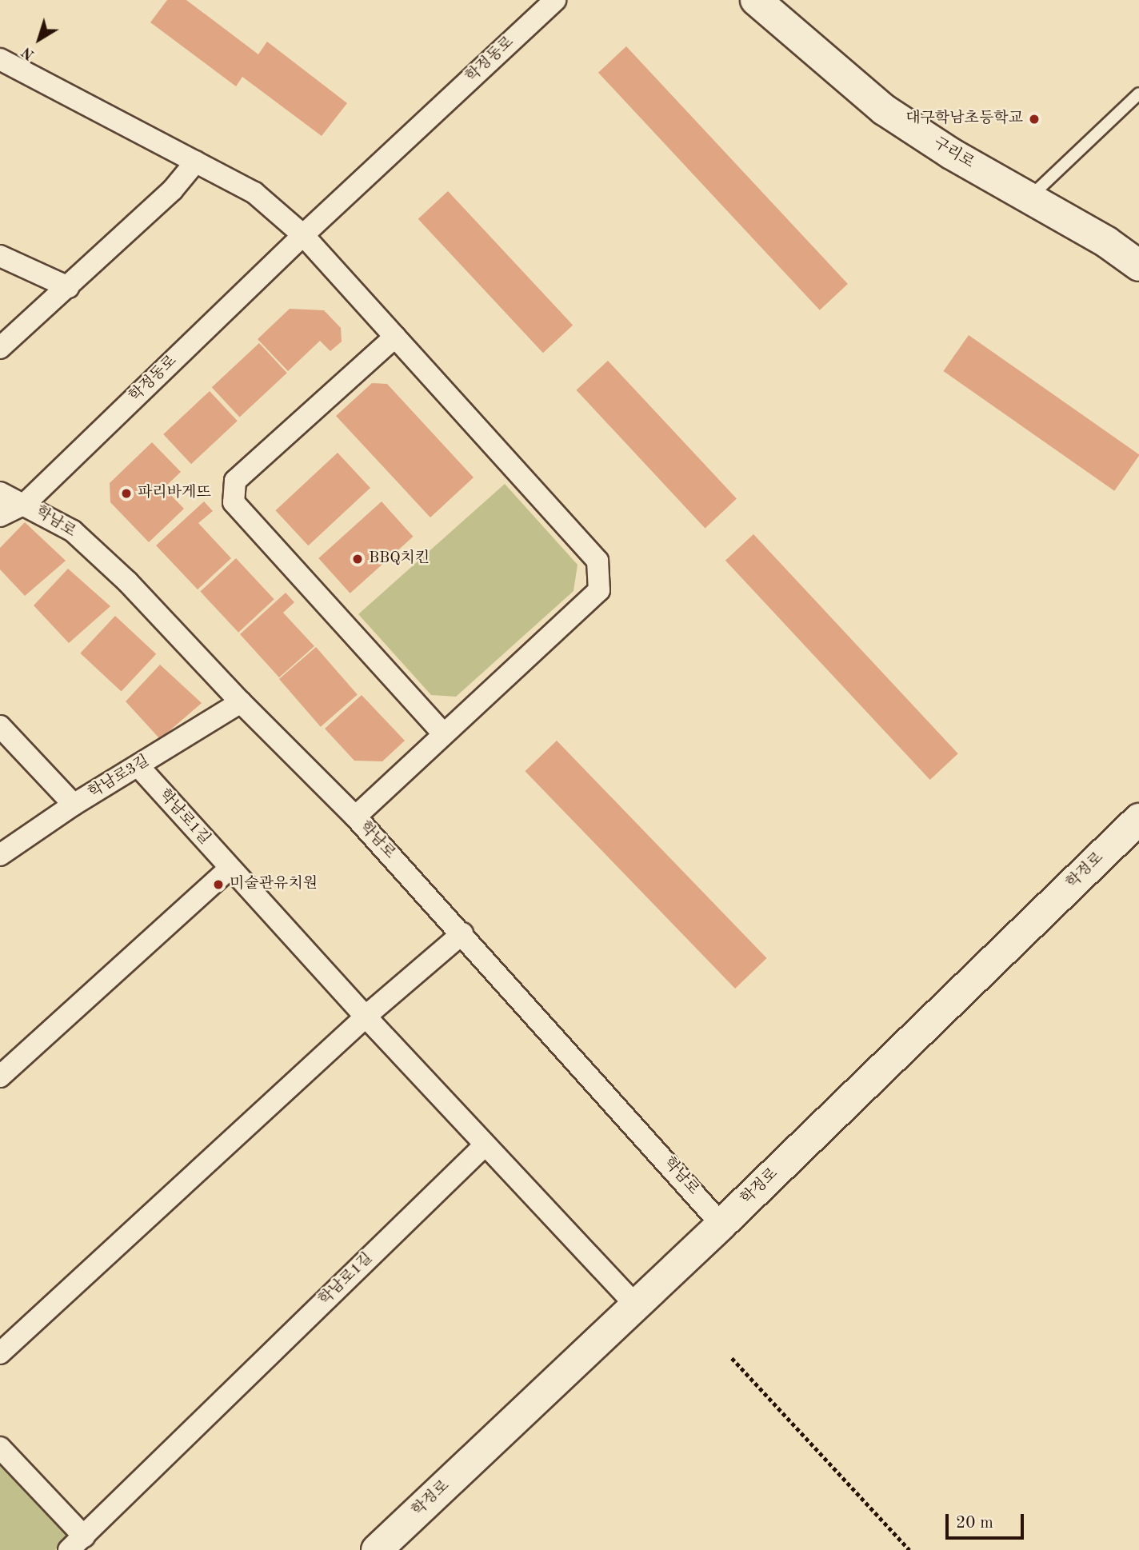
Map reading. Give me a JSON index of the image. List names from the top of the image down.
{
  "streets": {
    "main road": ["구리로", "학정로"],
    "street": [
      "학정동로",
      "학남로",
      "학남로3길",
      "학남로1길"
    ]
  },
  "crossings": [
    ["학정동로", "학남로"],
    ["학남로", "학남로3길"],
    ["학남로", "학정로"],
    ["학남로3길", "학남로1길"]
  ],
  "places": [
    "대구학남초등학교",
    "파리바게뜨",
    "BBQ치킨",
    "미술관유치원"
  ],
  "scale_bar": "20 m",
  "north": "bottom left"
}
